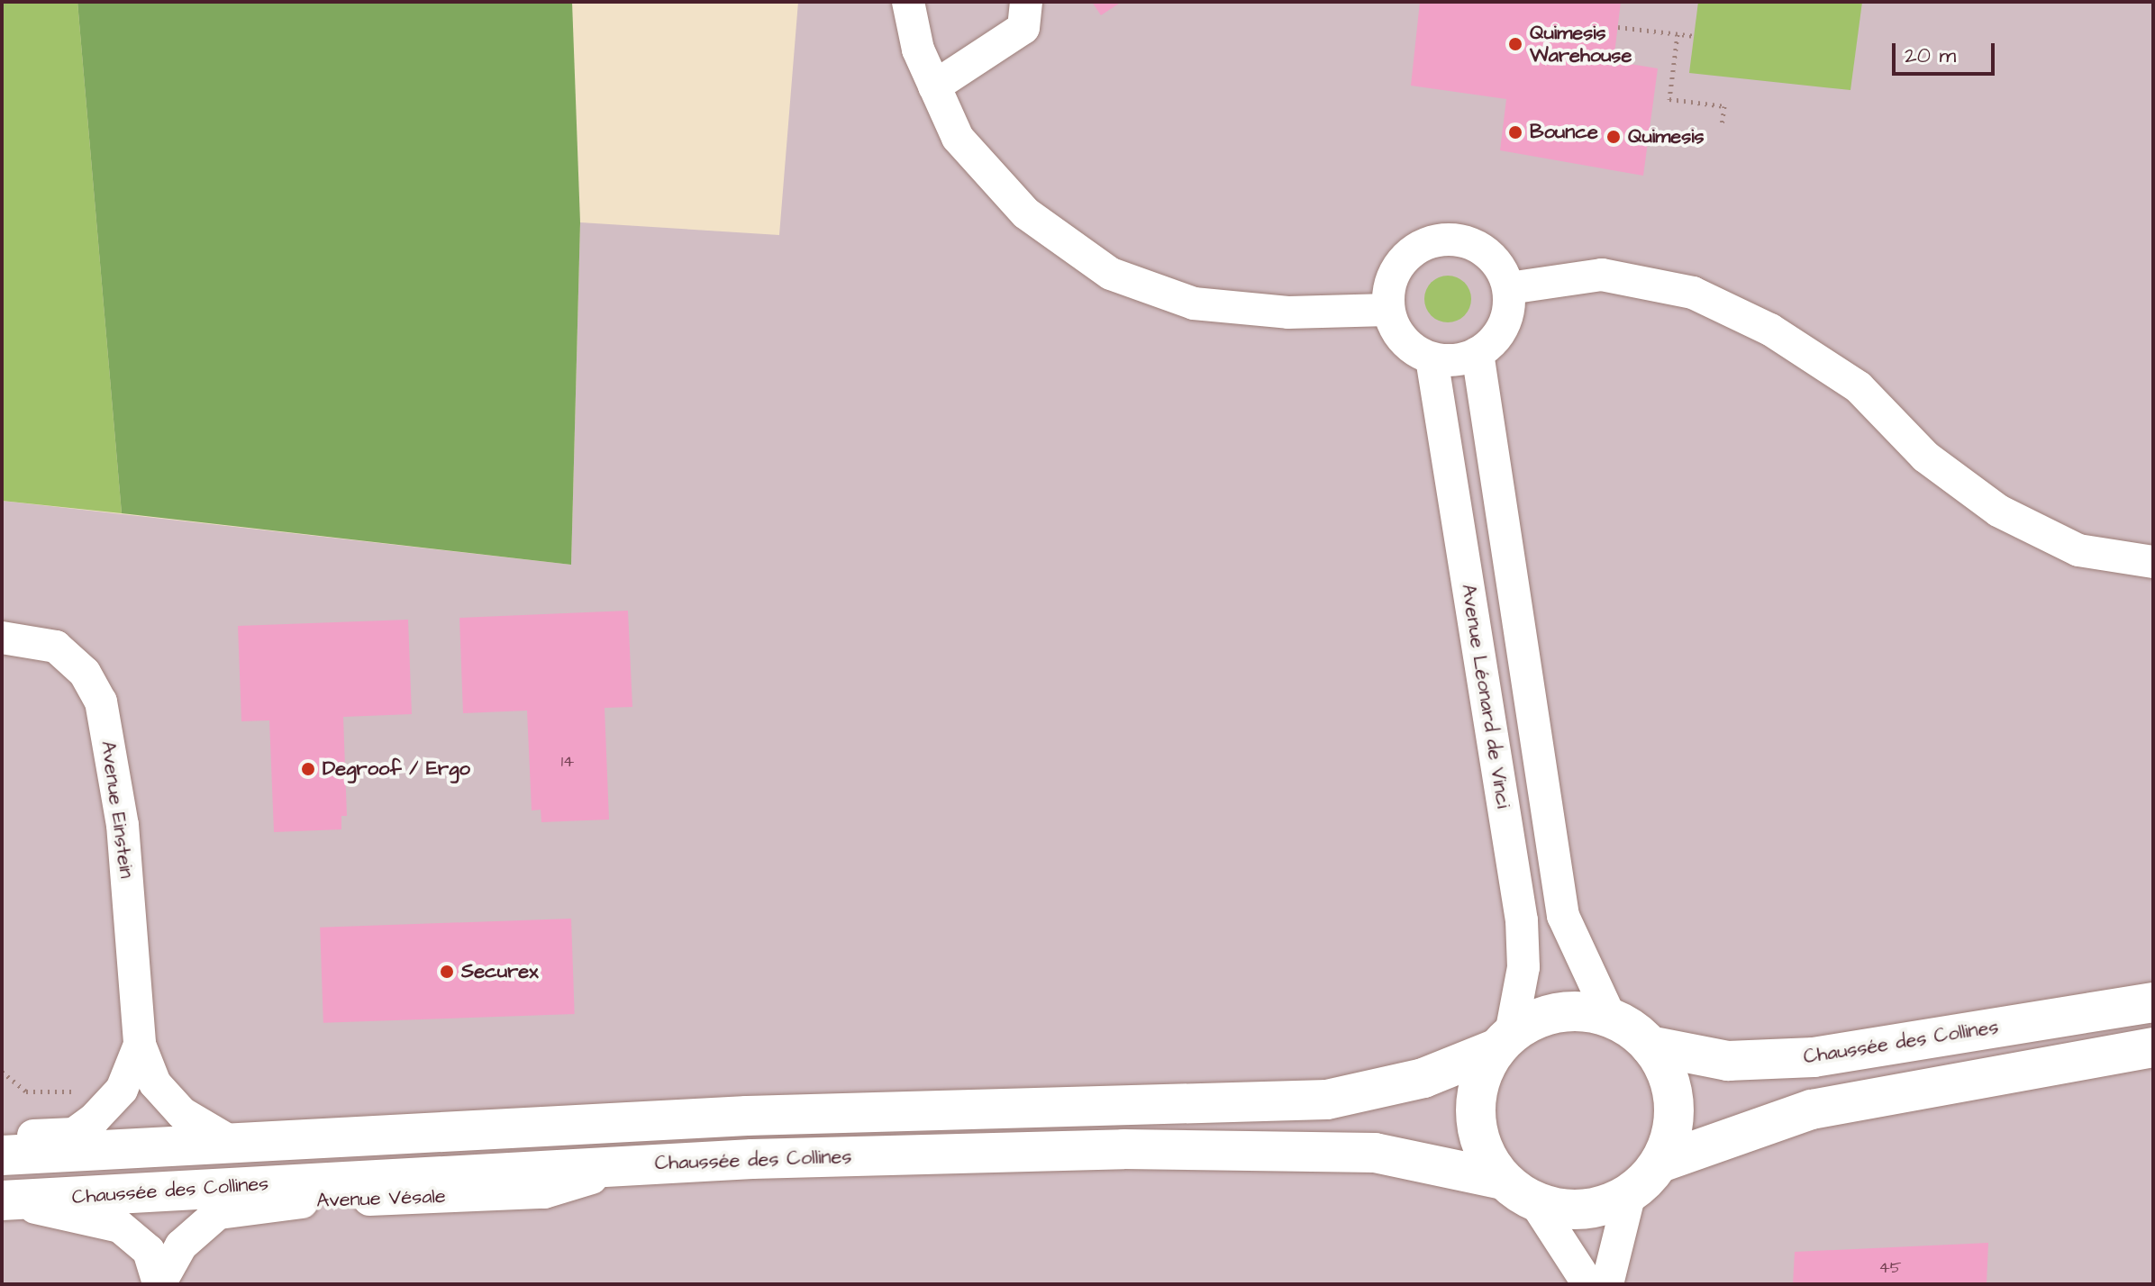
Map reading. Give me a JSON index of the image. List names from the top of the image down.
{
  "streets": {
    "main road": ["Chaussée des Collines"],
    "street": ["Avenue Léonard de Vinci", "Avenue Einstein", "Avenue Vésale"]
  },
  "crossings": [
    ["Avenue Léonard de Vinci", "Chaussée des Collines"],
    ["Chaussée des Collines", "Avenue Vésale"]
  ],
  "places": [
    "Quimesis Warehouse",
    "Bounce",
    "Quimesis",
    "Degroof / Ergo",
    "Securex"
  ],
  "house_numbers": ["14", "45"],
  "scale_bar": "20 m"
}
